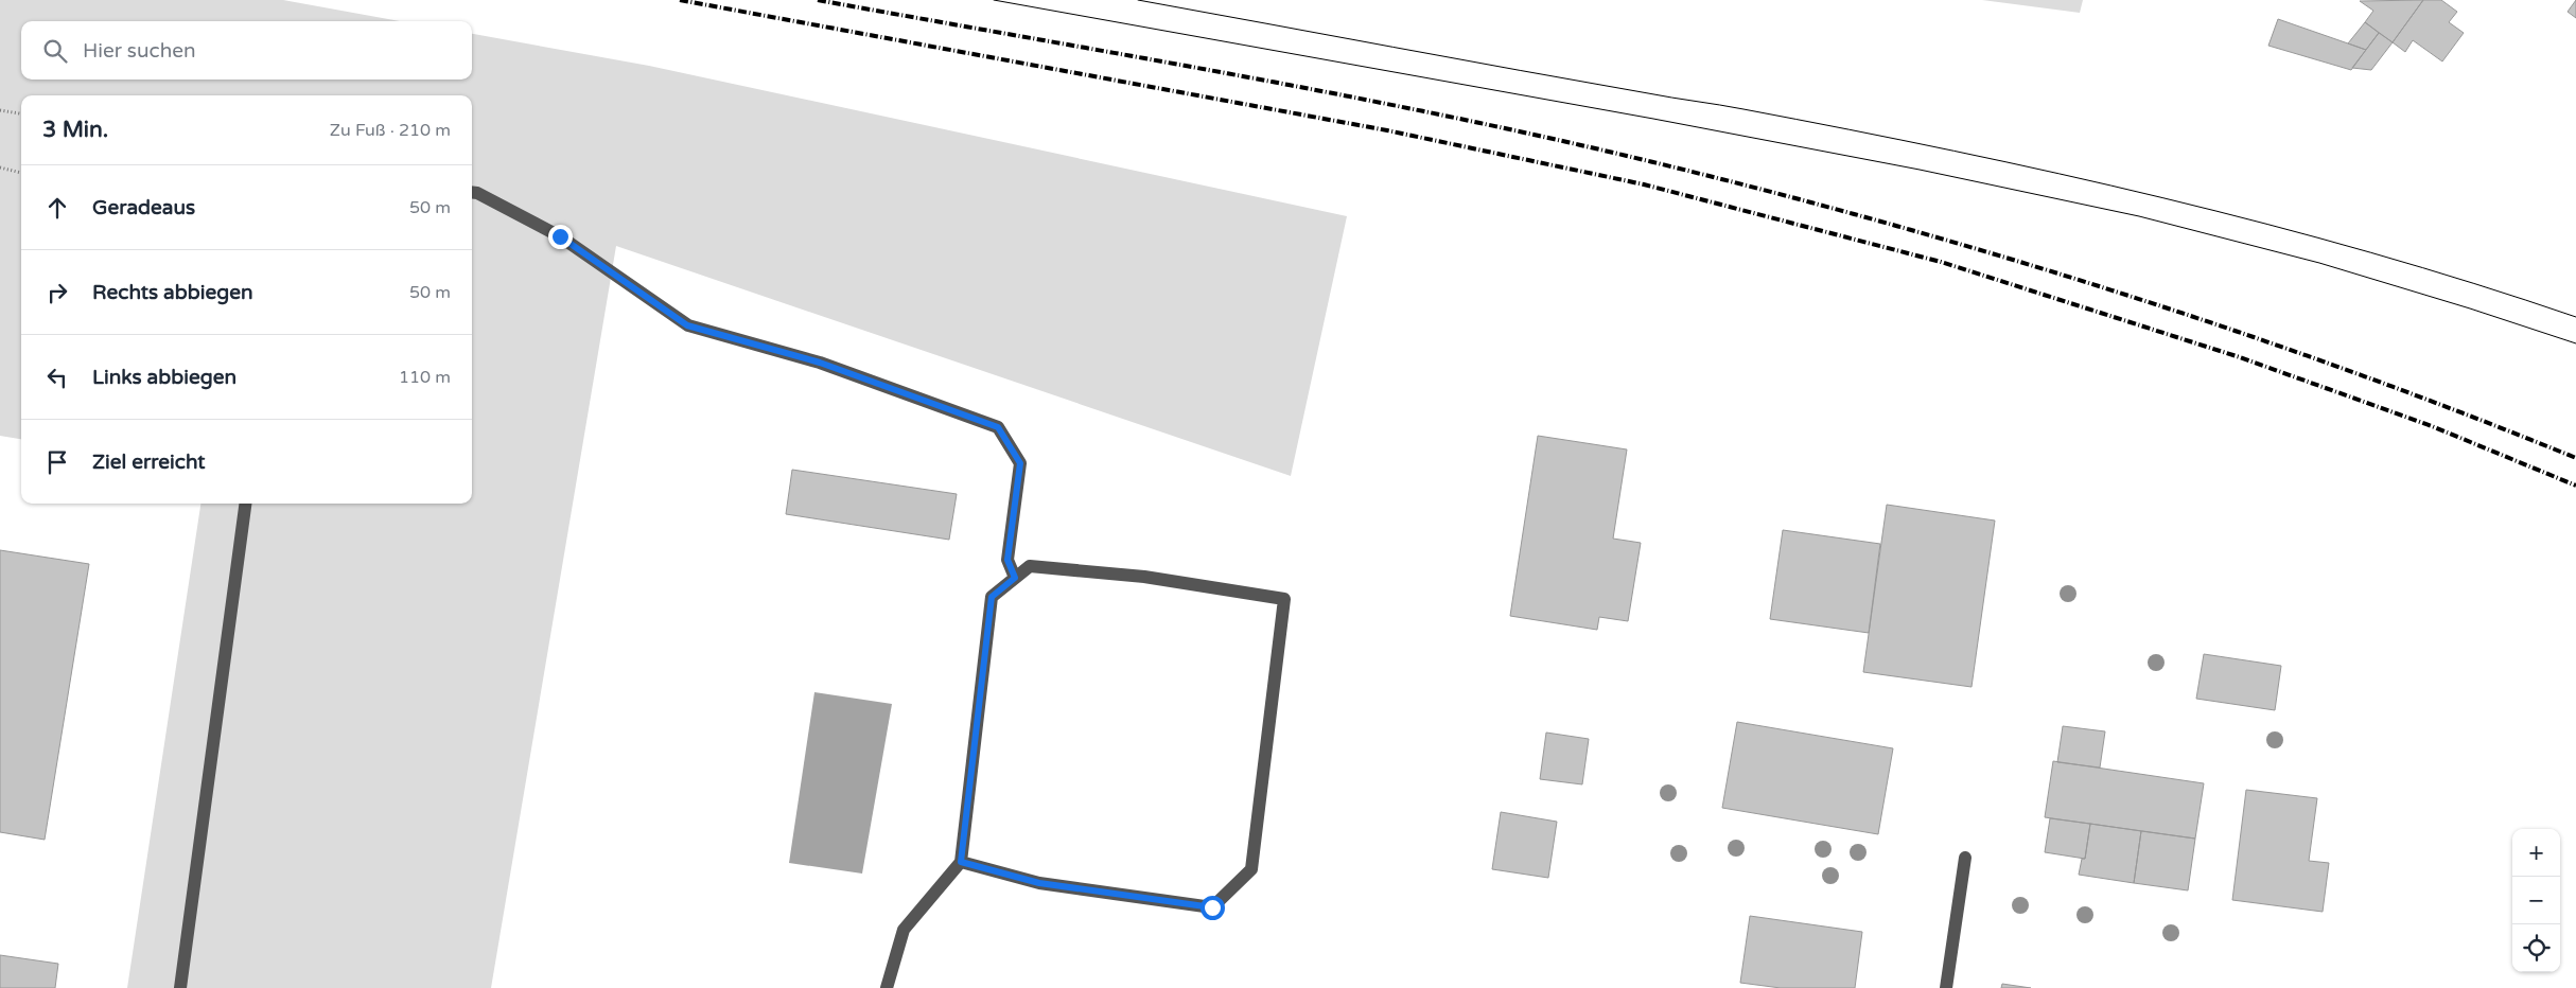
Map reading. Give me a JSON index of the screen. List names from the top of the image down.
{
  "page": {
    "search": "Hier suchen",
    "heading": ["3 Min.", "Zu Fuß · 210 m"],
    "list": [
      ["Geradeaus", "50 m"],
      ["Rechts abbiegen", "50 m"],
      ["Links abbiegen", "110 m"],
      "Ziel erreicht"
    ],
    "map_buttons": ["+", "−"]
  }
}
